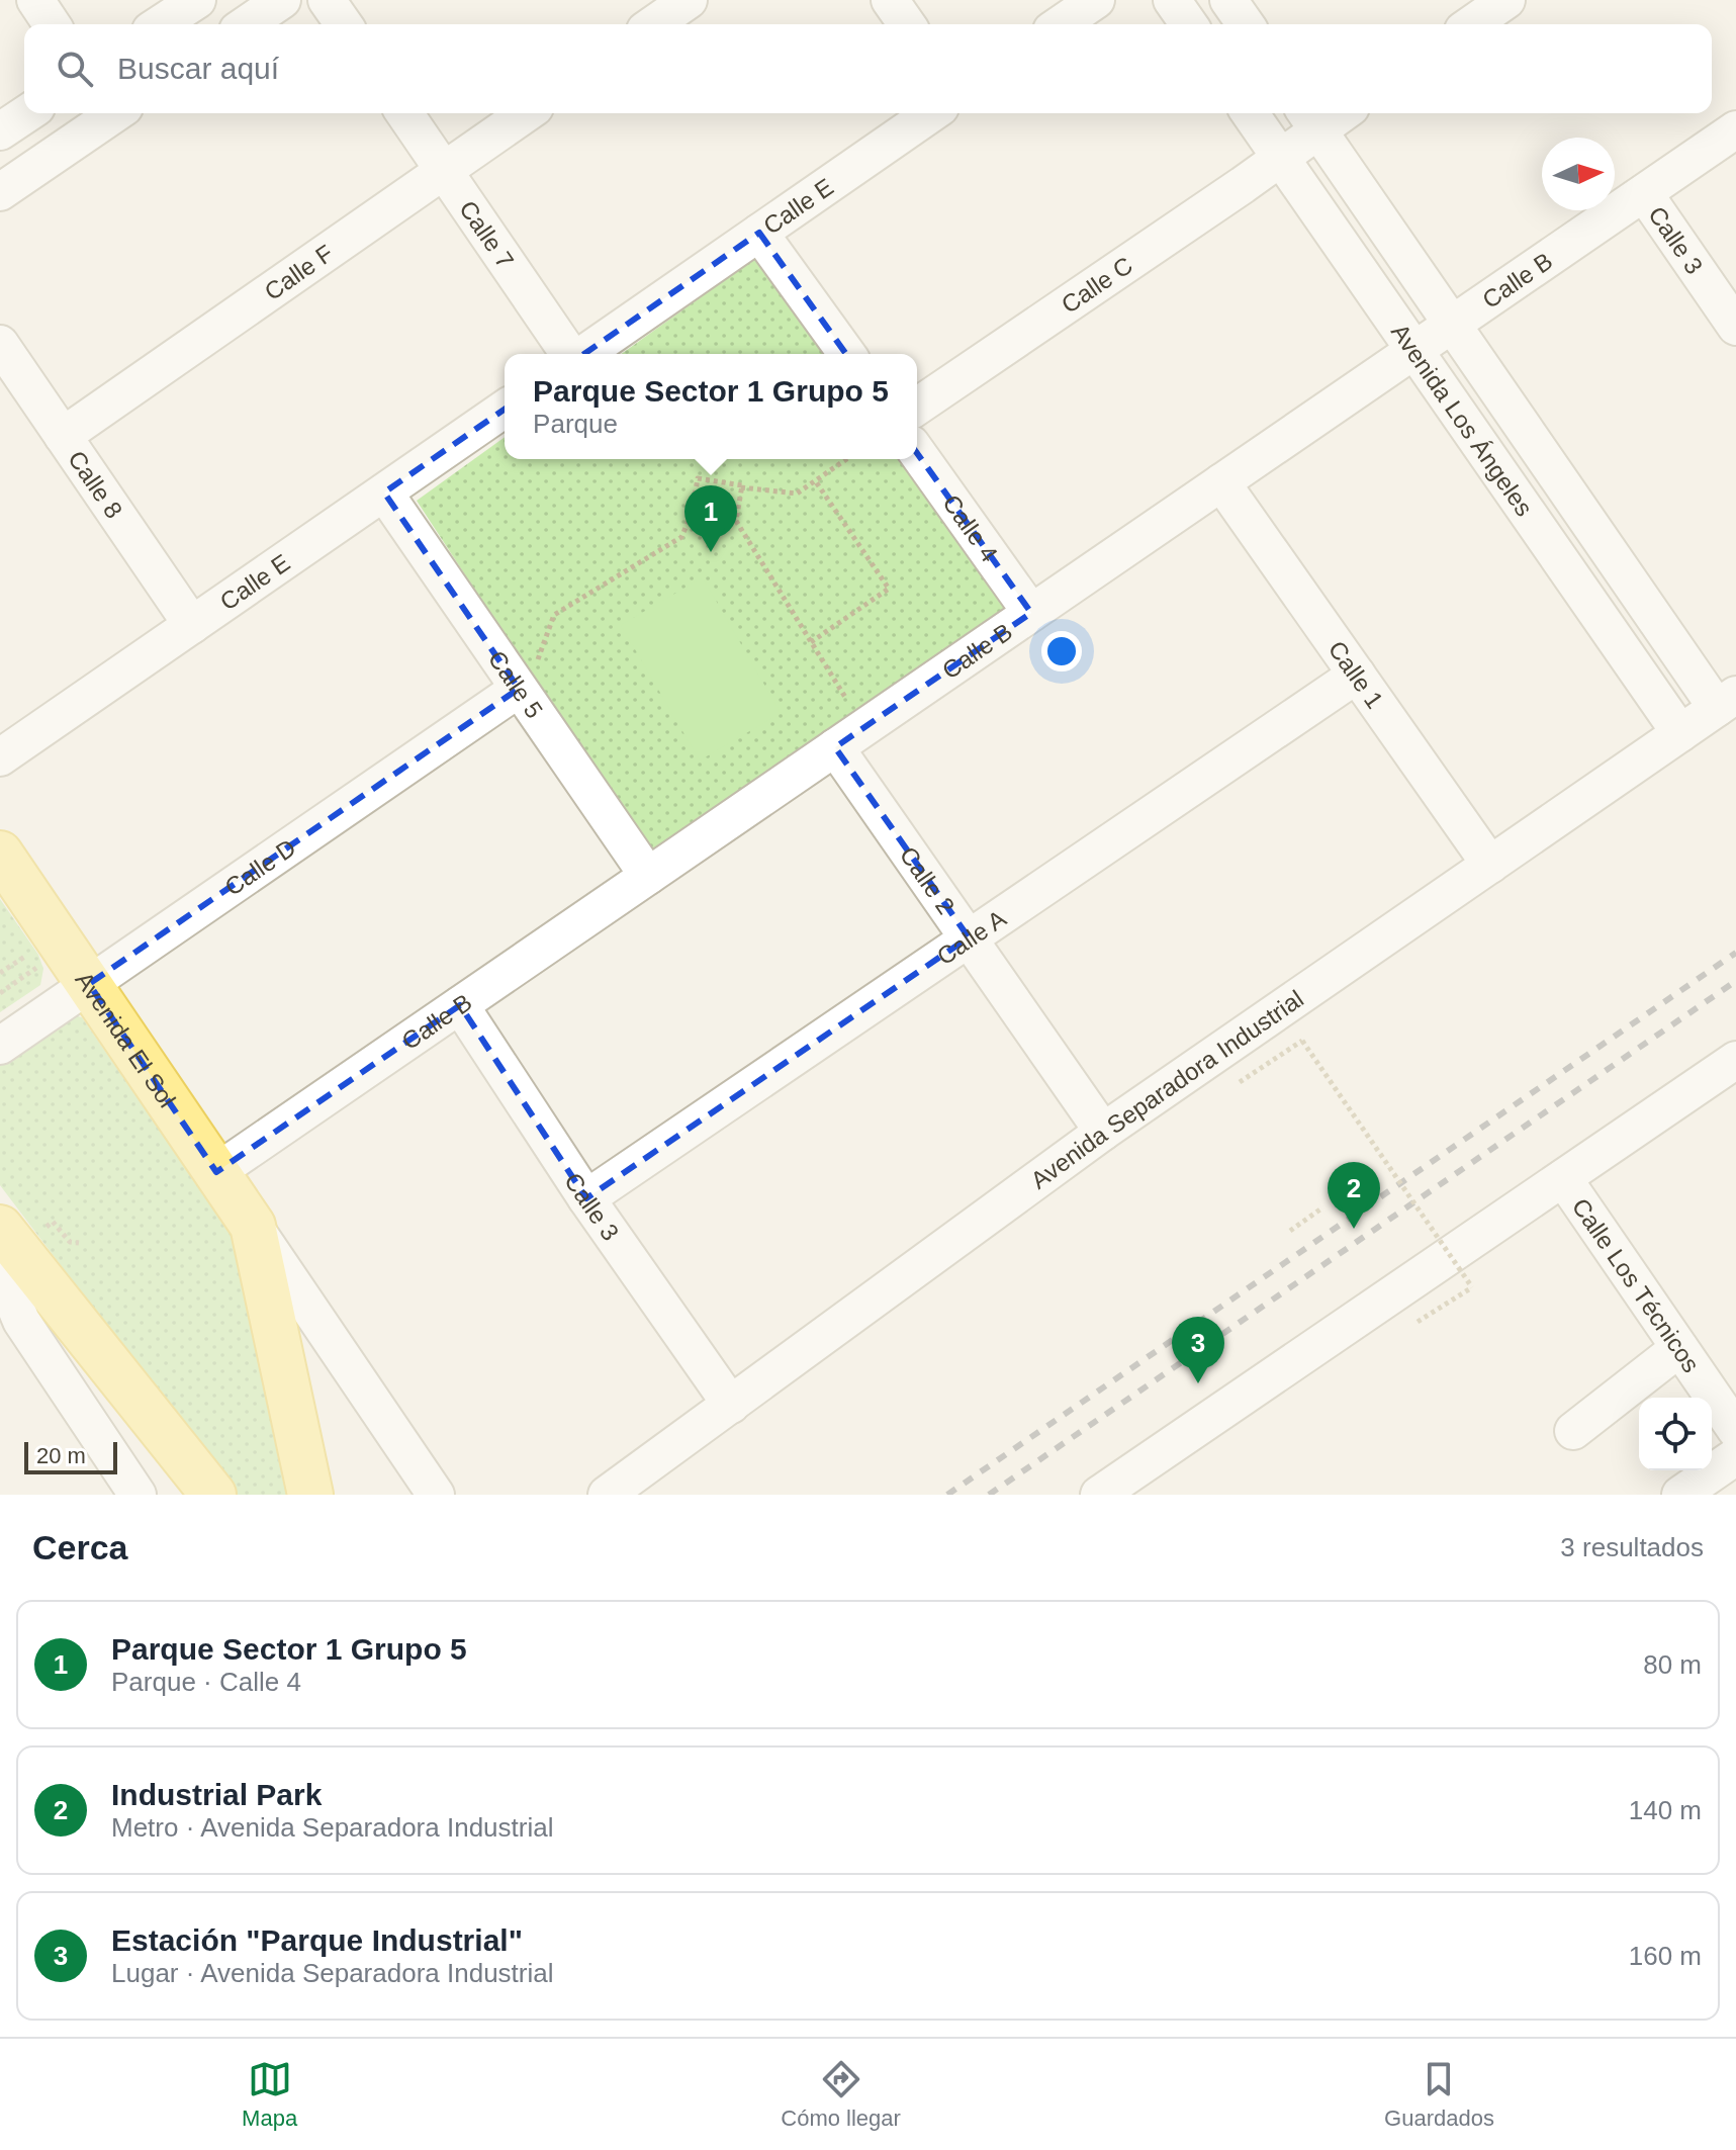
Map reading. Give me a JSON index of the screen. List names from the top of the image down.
{
  "streets": {
    "main road": ["Avenida El Sol"],
    "street": [
      "Calle E",
      "Calle 7",
      "Calle 3",
      "Calle F",
      "Calle B",
      "Calle C",
      "Avenida Los Ángeles",
      "Calle 8",
      "Calle 4",
      "Calle 1",
      "Calle 5",
      "Calle D",
      "Calle 2",
      "Calle A",
      "Avenida Separadora Industrial",
      "Calle Los Técnicos"
    ]
  },
  "crossings": [
    ["Calle E", "Calle 8"],
    ["Calle E", "Calle 5"],
    ["Calle 7", "Calle F"],
    ["Calle 3", "Calle B"],
    ["Calle 3", "Calle A"],
    ["Calle 3", "Avenida Separadora Industrial"],
    ["Calle F", "Calle 8"],
    ["Calle B", "Avenida Los Ángeles"],
    ["Calle B", "Calle 4"],
    ["Calle B", "Calle 1"],
    ["Calle B", "Calle 5"],
    ["Calle B", "Calle 2"],
    ["Calle B", "Avenida El Sol"],
    ["Calle C", "Avenida Los Ángeles"],
    ["Avenida Los Ángeles", "Avenida Separadora Industrial"],
    ["Calle 1", "Calle A"],
    ["Calle 1", "Avenida Separadora Industrial"],
    ["Calle 5", "Calle D"],
    ["Calle D", "Avenida El Sol"],
    ["Calle 2", "Calle A"],
    ["Calle 2", "Avenida Separadora Industrial"]
  ],
  "scale_bar": "20 m",
  "north": "right",
  "page": {
    "search": "Buscar aquí",
    "popup": ["Parque Sector 1 Grupo 5", "Parque"],
    "pins": ["1", "2", "3"],
    "scale": "20 m",
    "heading": ["Cerca", "3 resultados"],
    "list": [
      {
        "mark": "1",
        "name": "Parque Sector 1 Grupo 5",
        "note": "Parque · Calle 4",
        "value": "80 m"
      },
      {
        "mark": "2",
        "name": "Industrial Park",
        "note": "Metro · Avenida Separadora Industrial",
        "value": "140 m"
      },
      {
        "mark": "3",
        "name": "Estación \"Parque Industrial\"",
        "note": "Lugar · Avenida Separadora Industrial",
        "value": "160 m"
      }
    ],
    "nav": ["Mapa", "Cómo llegar", "Guardados"]
  }
}
